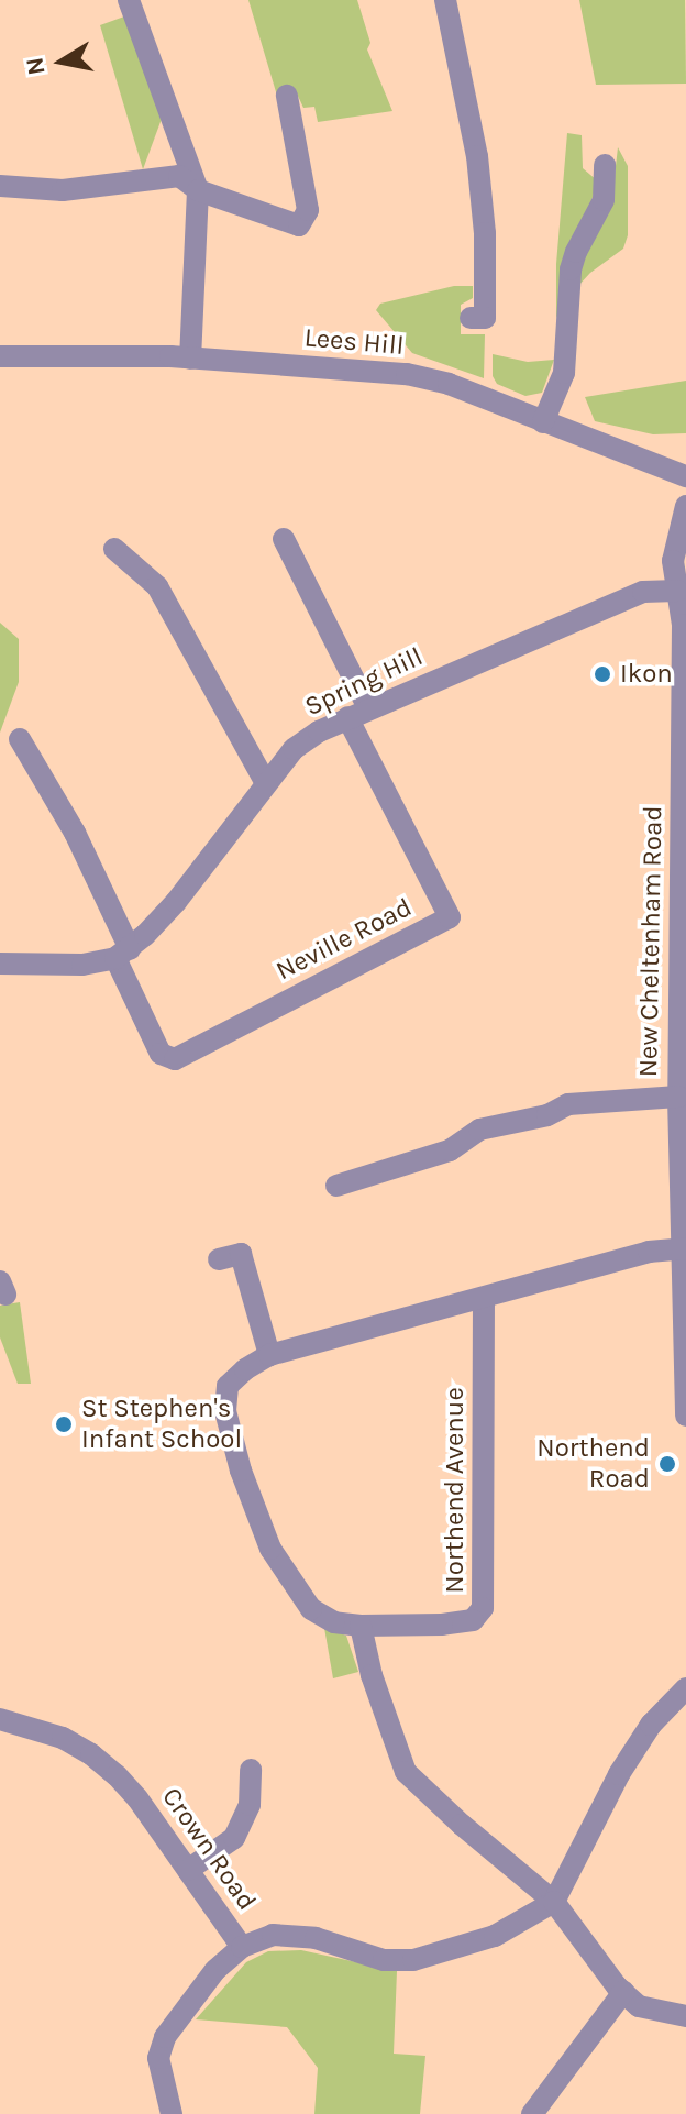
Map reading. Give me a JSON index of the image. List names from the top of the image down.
{
  "streets": {
    "street": [
      "Lees Hill",
      "Spring Hill",
      "Neville Road",
      "New Cheltenham Road",
      "Northend Avenue",
      "Crown Road"
    ]
  },
  "crossings": [
    ["Spring Hill", "Neville Road"],
    ["Spring Hill", "New Cheltenham Road"]
  ],
  "places": ["Ikon", "St Stephen's Infant School", "Northend Road"],
  "north": "left"
}
